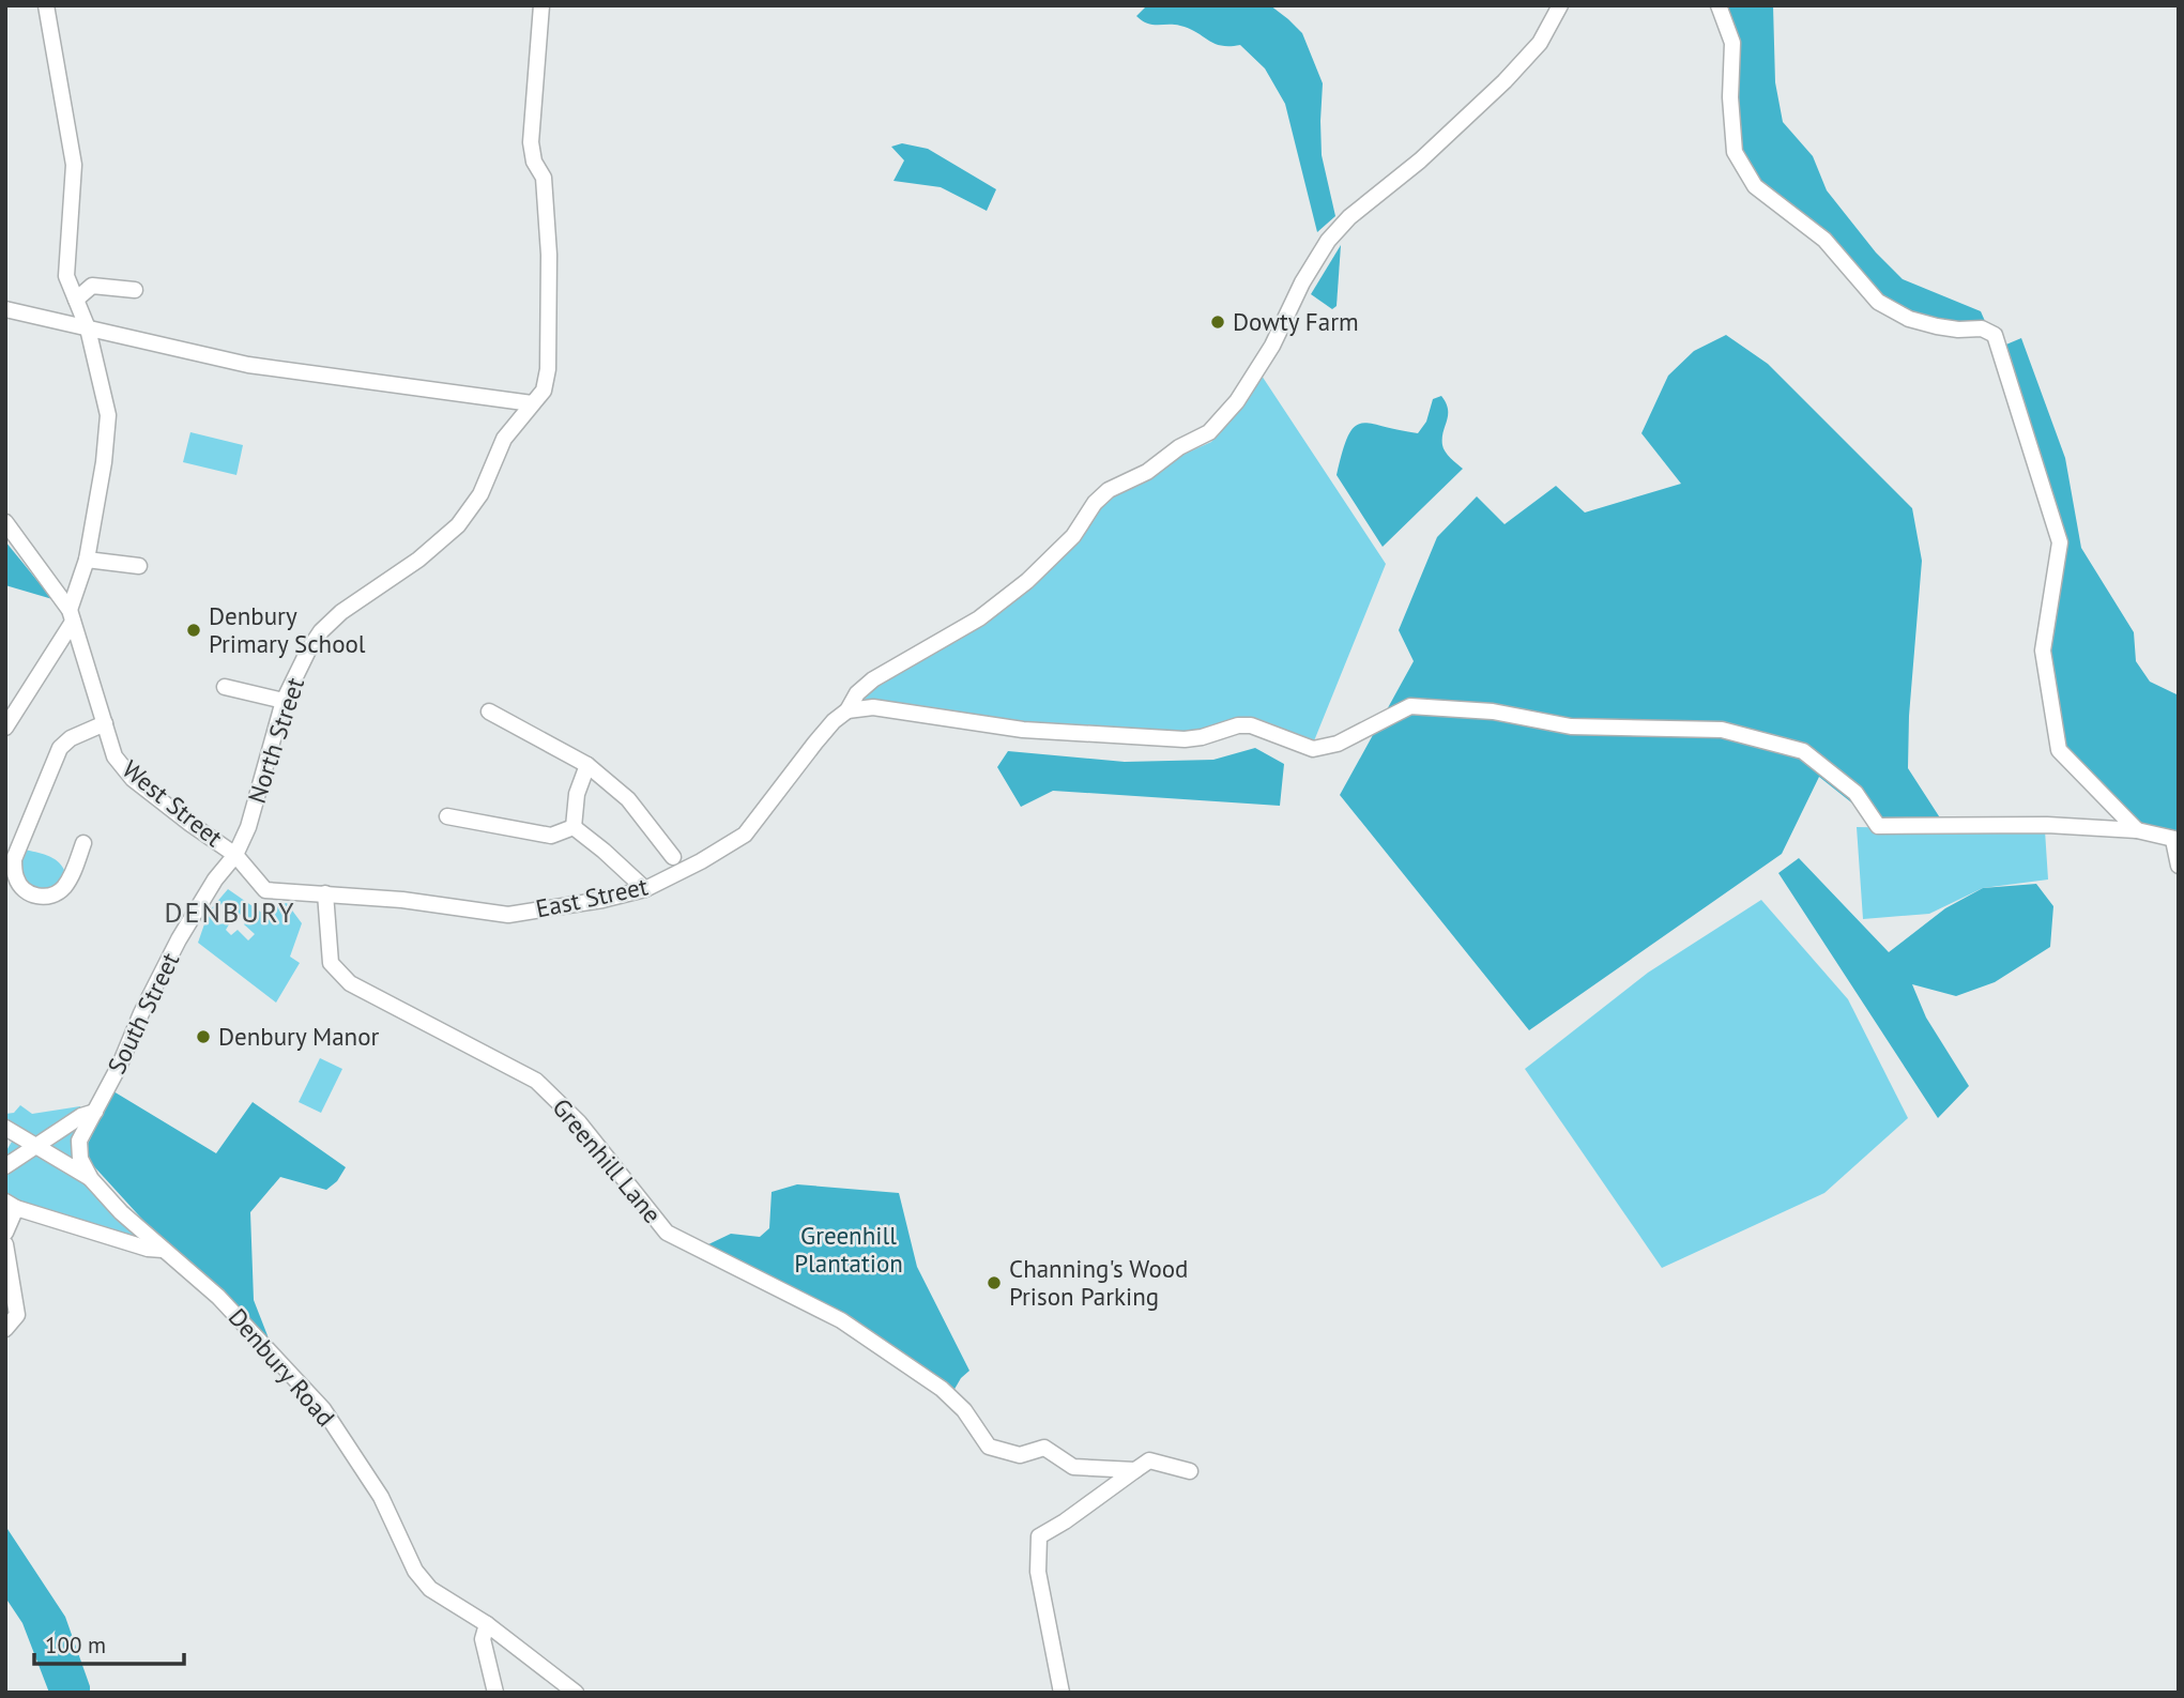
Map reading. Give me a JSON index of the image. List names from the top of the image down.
{
  "streets": {
    "street": [
      "North Street",
      "West Street",
      "East Street",
      "South Street",
      "Greenhill Lane",
      "Denbury Road"
    ]
  },
  "crossings": [
    ["North Street", "West Street"],
    ["North Street", "East Street"],
    ["North Street", "South Street"],
    ["West Street", "East Street"],
    ["West Street", "South Street"],
    ["East Street", "South Street"],
    ["East Street", "Greenhill Lane"],
    ["South Street", "Denbury Road"]
  ],
  "districts": ["DENBURY"],
  "parks": ["Greenhill Plantation"],
  "places": [
    "Dowty Farm",
    "Denbury Primary School",
    "Denbury Manor",
    "Channing's Wood Prison Parking"
  ],
  "scale_bar": "100 m"
}
